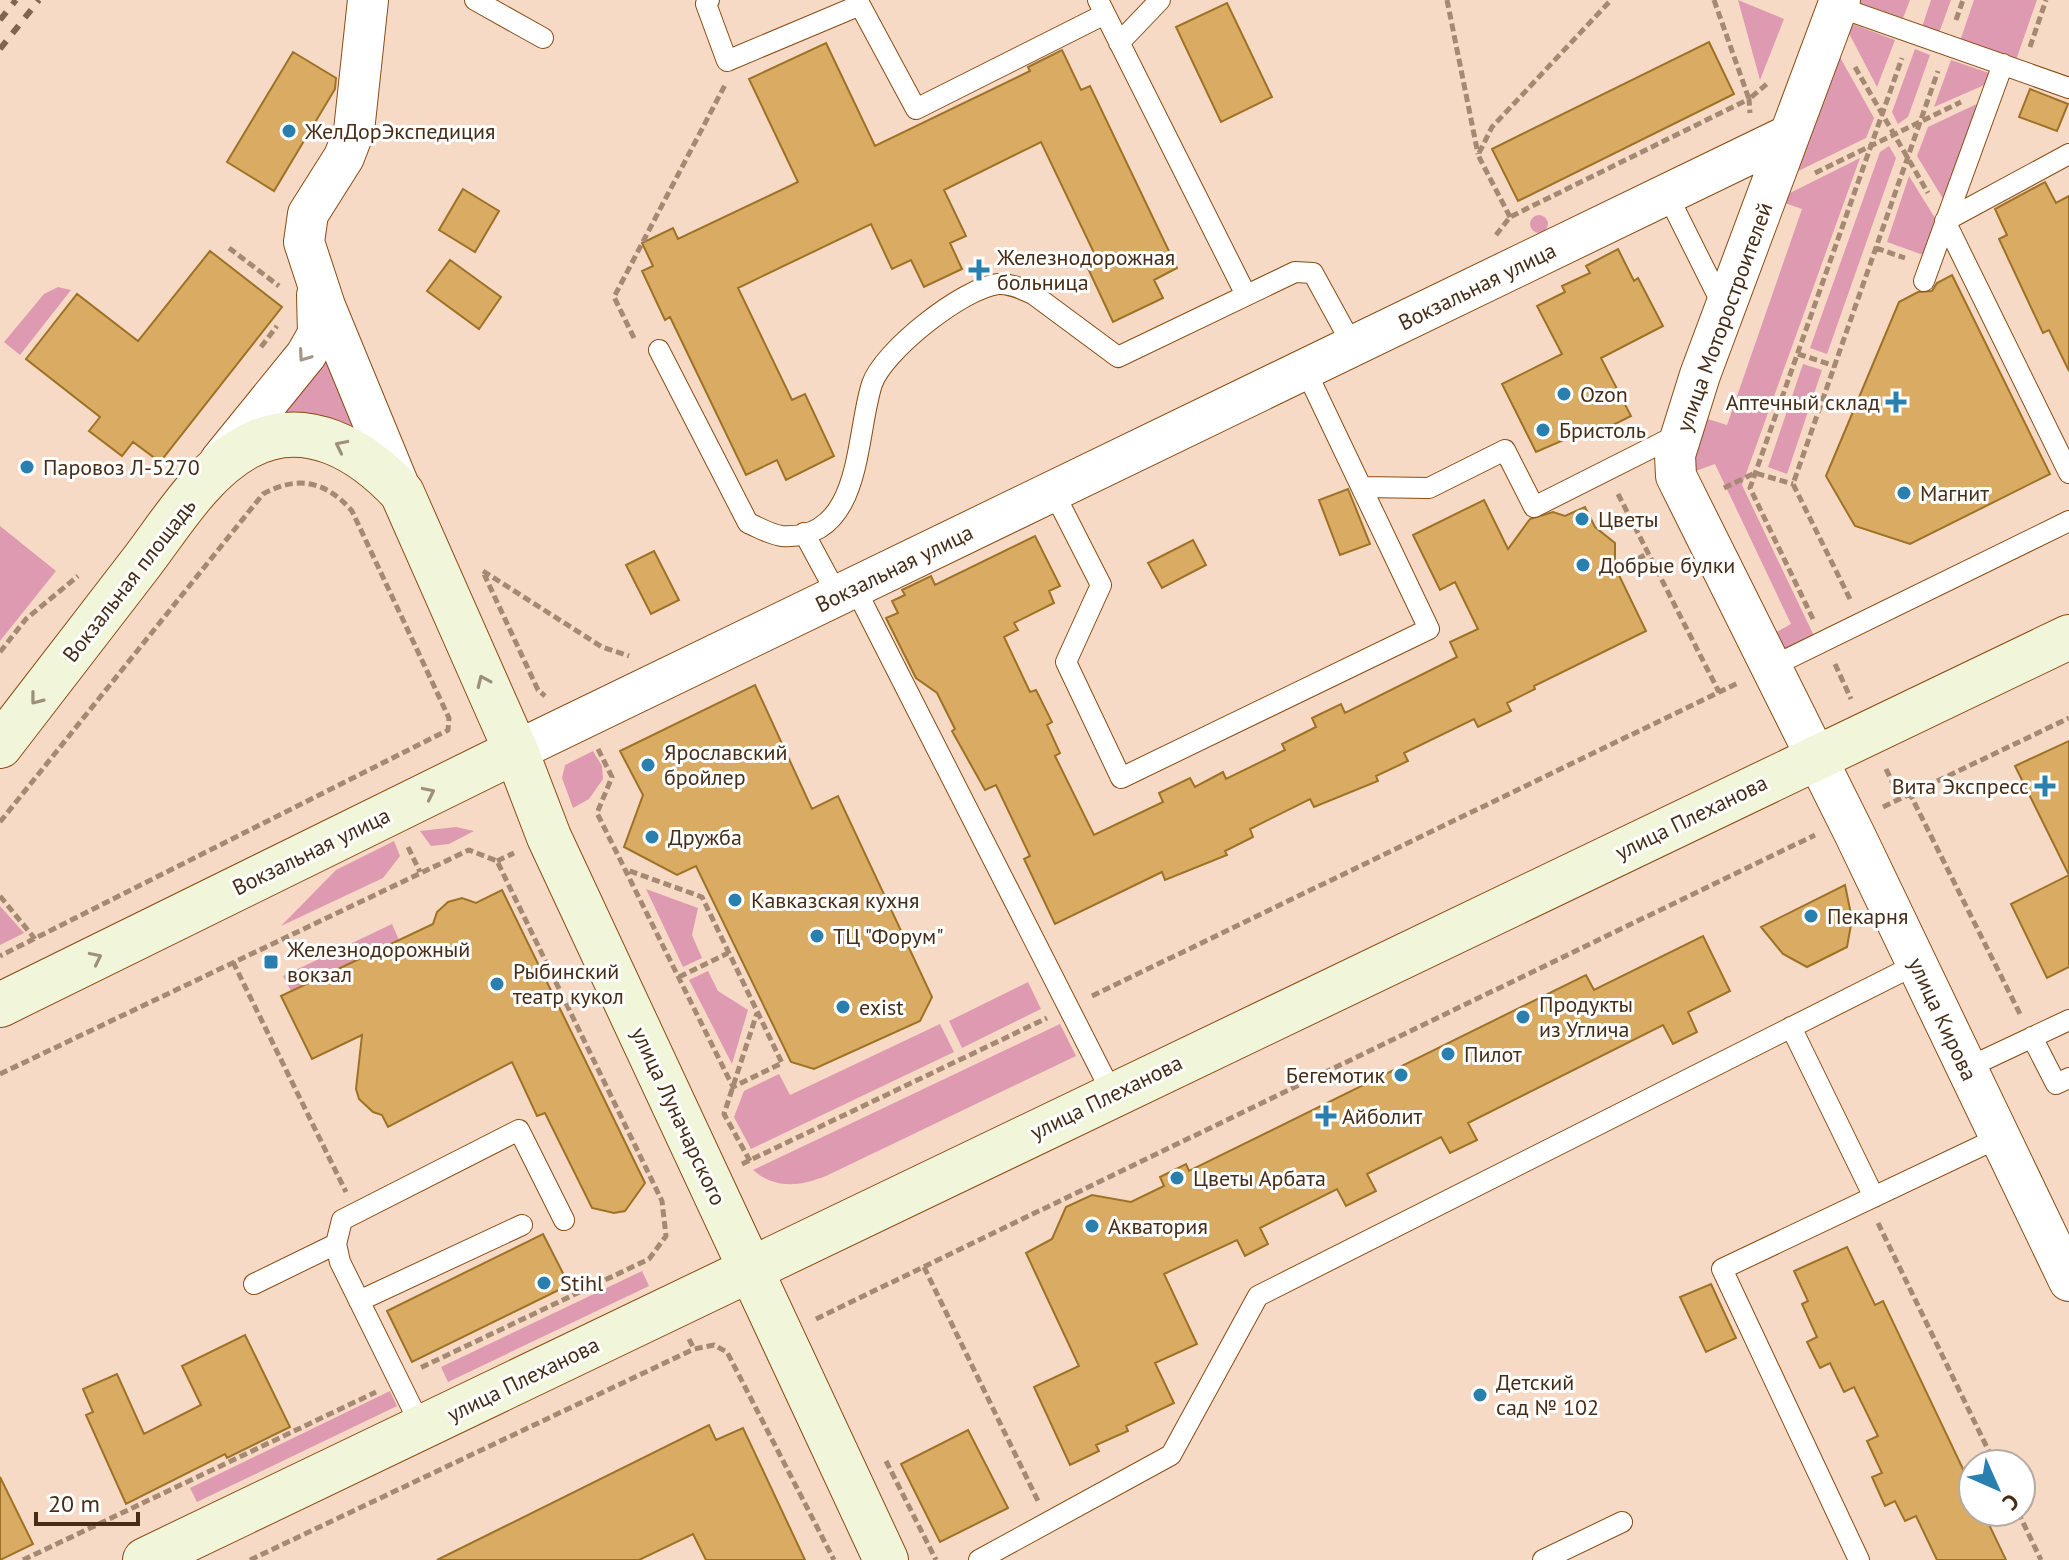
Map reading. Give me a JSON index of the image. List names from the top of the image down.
{
  "streets": {
    "street": [
      "Вокзальная улица",
      "улица Моторостроителей",
      "Вокзальная площадь",
      "улица Плеханова",
      "улица Кирова",
      "улица Луначарского"
    ]
  },
  "crossings": [
    ["Вокзальная улица", "улица Моторостроителей"],
    ["Вокзальная улица", "улица Луначарского"],
    ["улица Моторостроителей", "улица Плеханова"],
    ["улица Моторостроителей", "улица Кирова"],
    ["Вокзальная площадь", "улица Луначарского"],
    ["улица Плеханова", "улица Кирова"],
    ["улица Плеханова", "улица Луначарского"]
  ],
  "one_way": ["Вокзальная площадь"],
  "places": {
    "other": [
      "ЖелДорЭкспедиция",
      "Ozon",
      "Бристоль",
      "Паровоз Л-5270",
      "Магнит",
      "Цветы",
      "Добрые булки",
      "Ярославский бройлер",
      "Дружба",
      "Кавказская кухня",
      "Пекарня",
      "ТЦ \"Форум\"",
      "Рыбинский театр кукол",
      "exist",
      "Продукты из Углича",
      "Пилот",
      "Бегемотик",
      "Цветы Арбата",
      "Акватория",
      "Stihl",
      "Детский сад № 102"
    ],
    "health": [
      "Железнодорожная больница",
      "Аптечный склад",
      "Вита Экспресс",
      "Айболит"
    ],
    "transit": ["Железнодорожный вокзал"]
  },
  "scale_bar": "20 m",
  "north": "bottom right"
}
